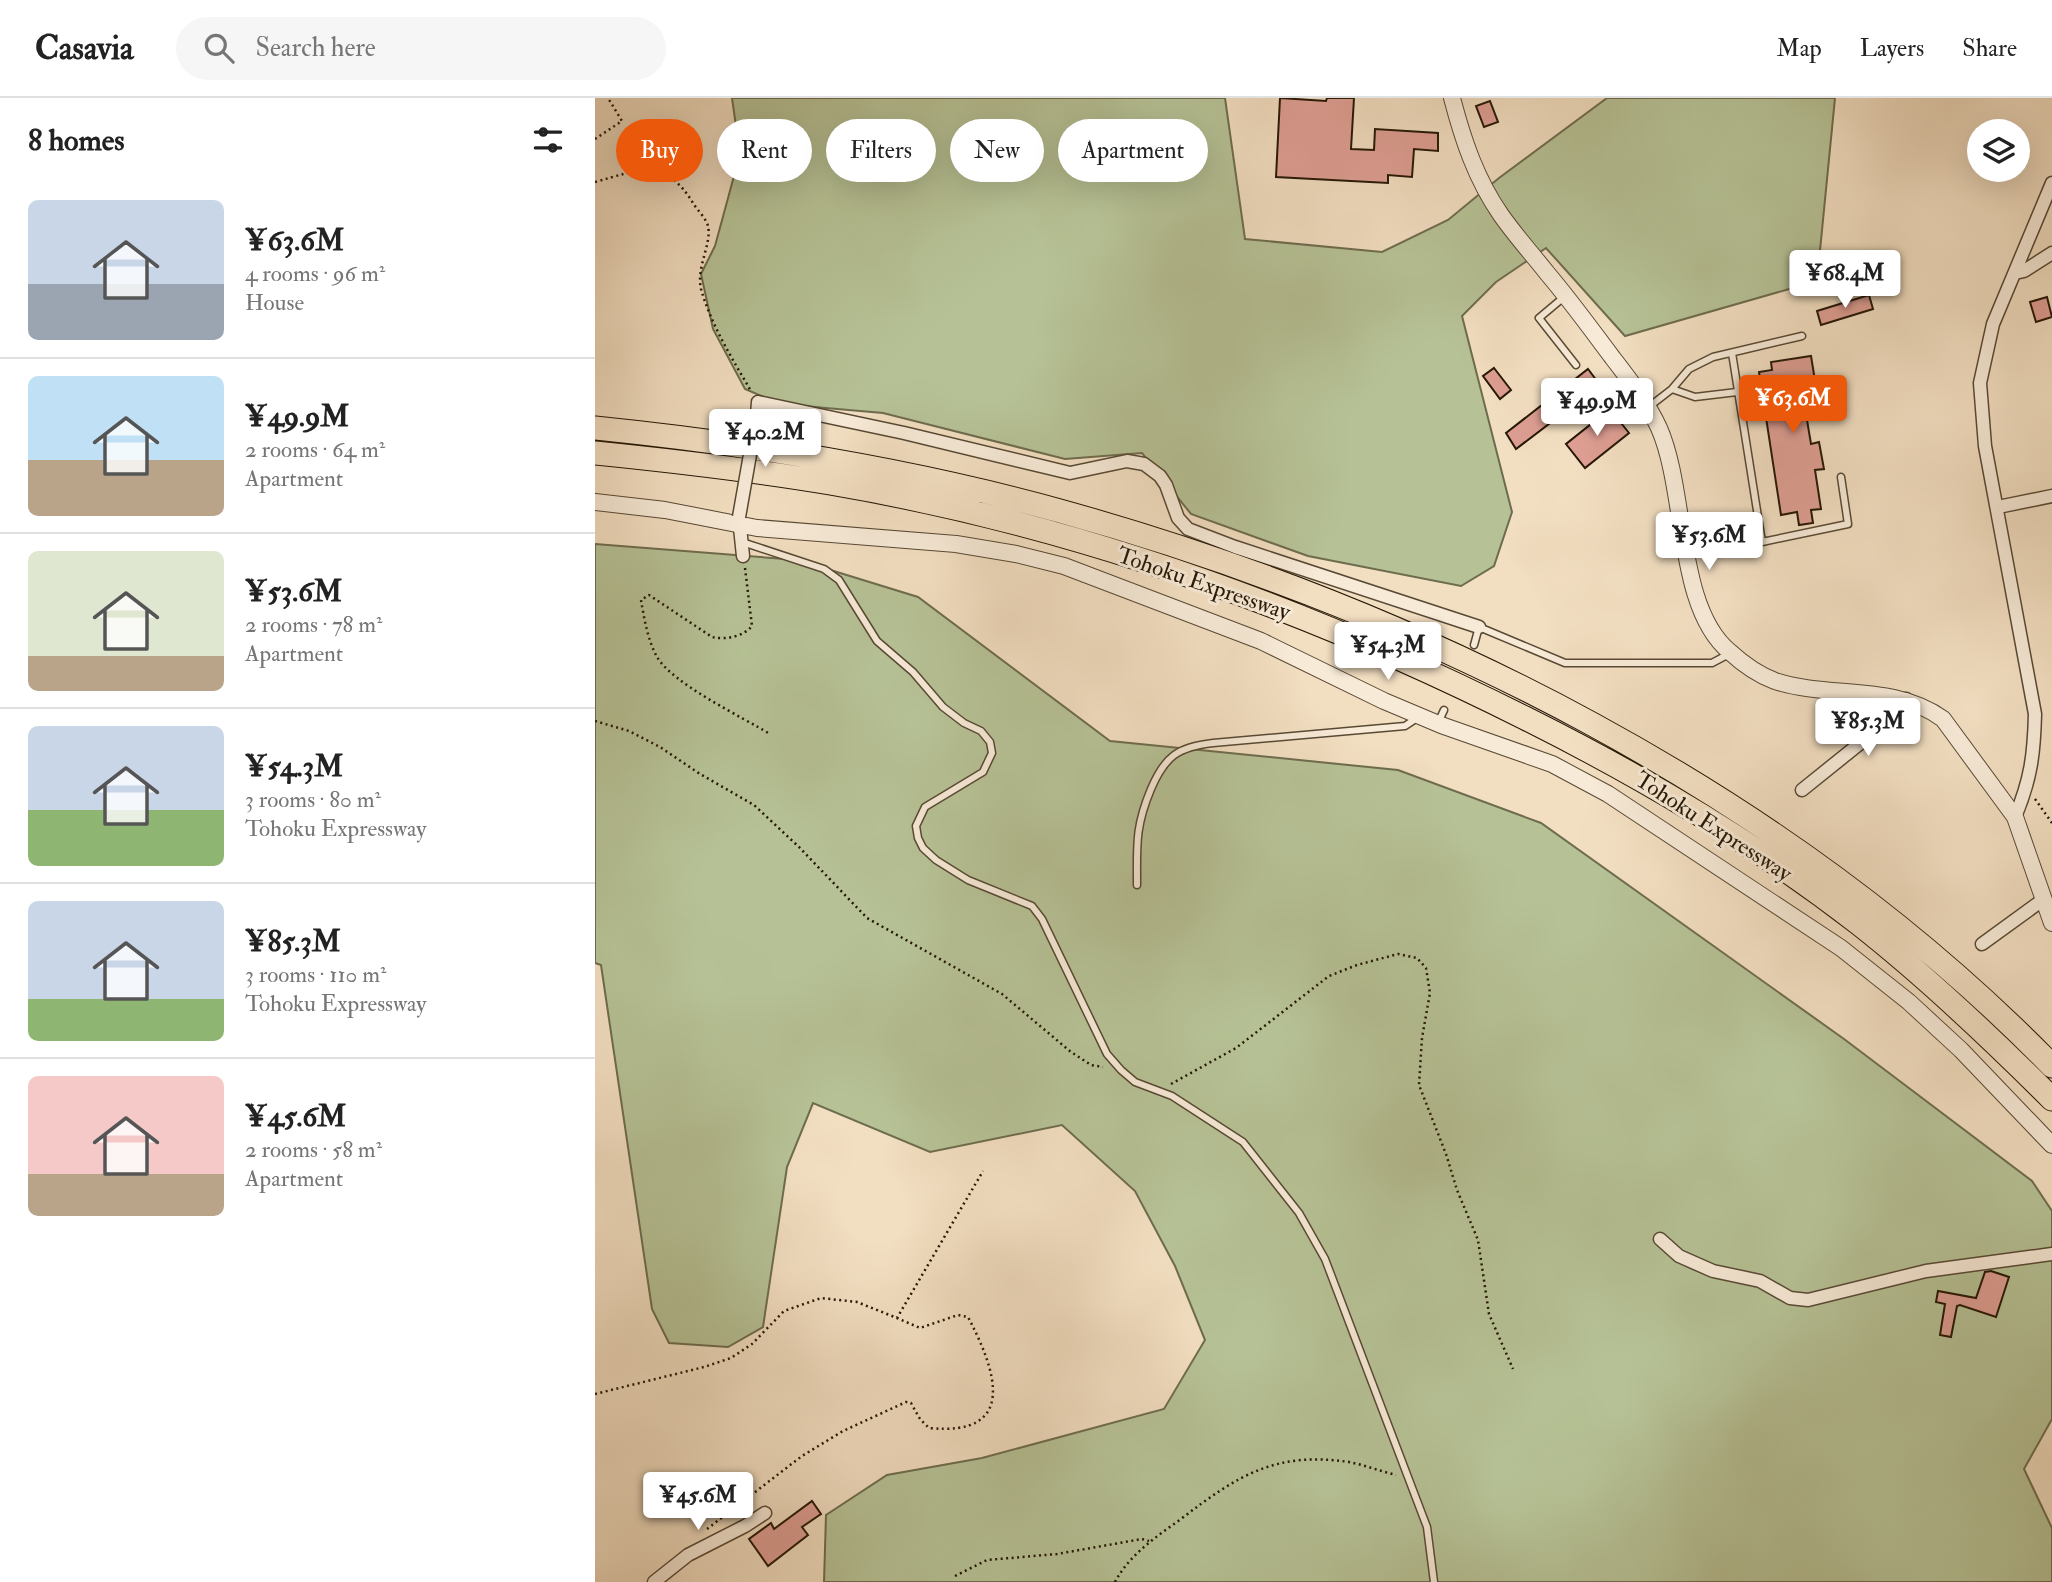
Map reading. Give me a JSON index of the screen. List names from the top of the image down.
{
  "streets": {
    "highway": ["Tohoku Expressway"]
  },
  "page": {
    "header": "Casavia",
    "search": "Search here",
    "nav": ["Map", "Layers", "Share"],
    "heading": "8 homes",
    "chip": [
      "Buy",
      "Rent",
      "Filters",
      "New",
      "Apartment"
    ],
    "list": [
      {
        "name": "¥63.6M",
        "note": "4 rooms · 96 m² · House"
      },
      {
        "name": "¥49.9M",
        "note": "2 rooms · 64 m² · Apartment"
      },
      {
        "name": "¥53.6M",
        "note": "2 rooms · 78 m² · Apartment"
      },
      {
        "name": "¥54.3M",
        "note": "3 rooms · 80 m² · Tohoku Expressway"
      },
      {
        "name": "¥85.3M",
        "note": "3 rooms · 110 m² · Tohoku Expressway"
      },
      {
        "name": "¥45.6M",
        "note": "2 rooms · 58 m² · Apartment"
      }
    ],
    "price": [
      "¥68.4M",
      "¥63.6M",
      "¥49.9M",
      "¥40.2M",
      "¥53.6M",
      "¥54.3M",
      "¥85.3M",
      "¥45.6M"
    ]
  }
}
